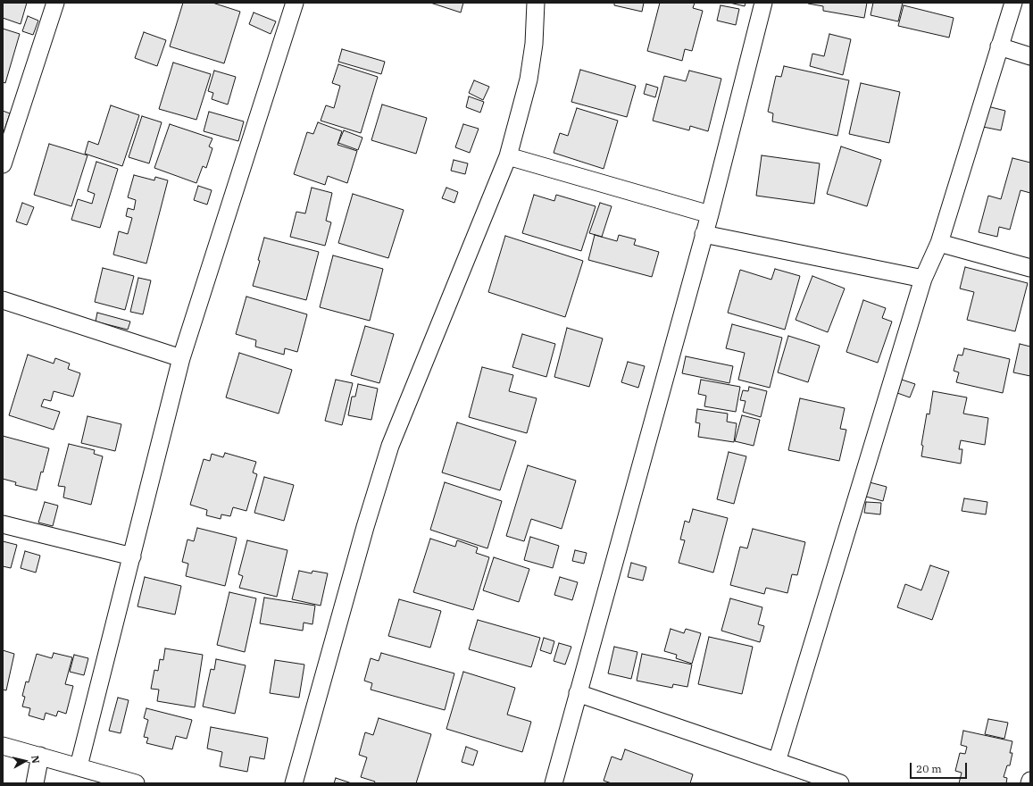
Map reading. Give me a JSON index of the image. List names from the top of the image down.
{
  "scale_bar": "20 m",
  "north": "right"
}
